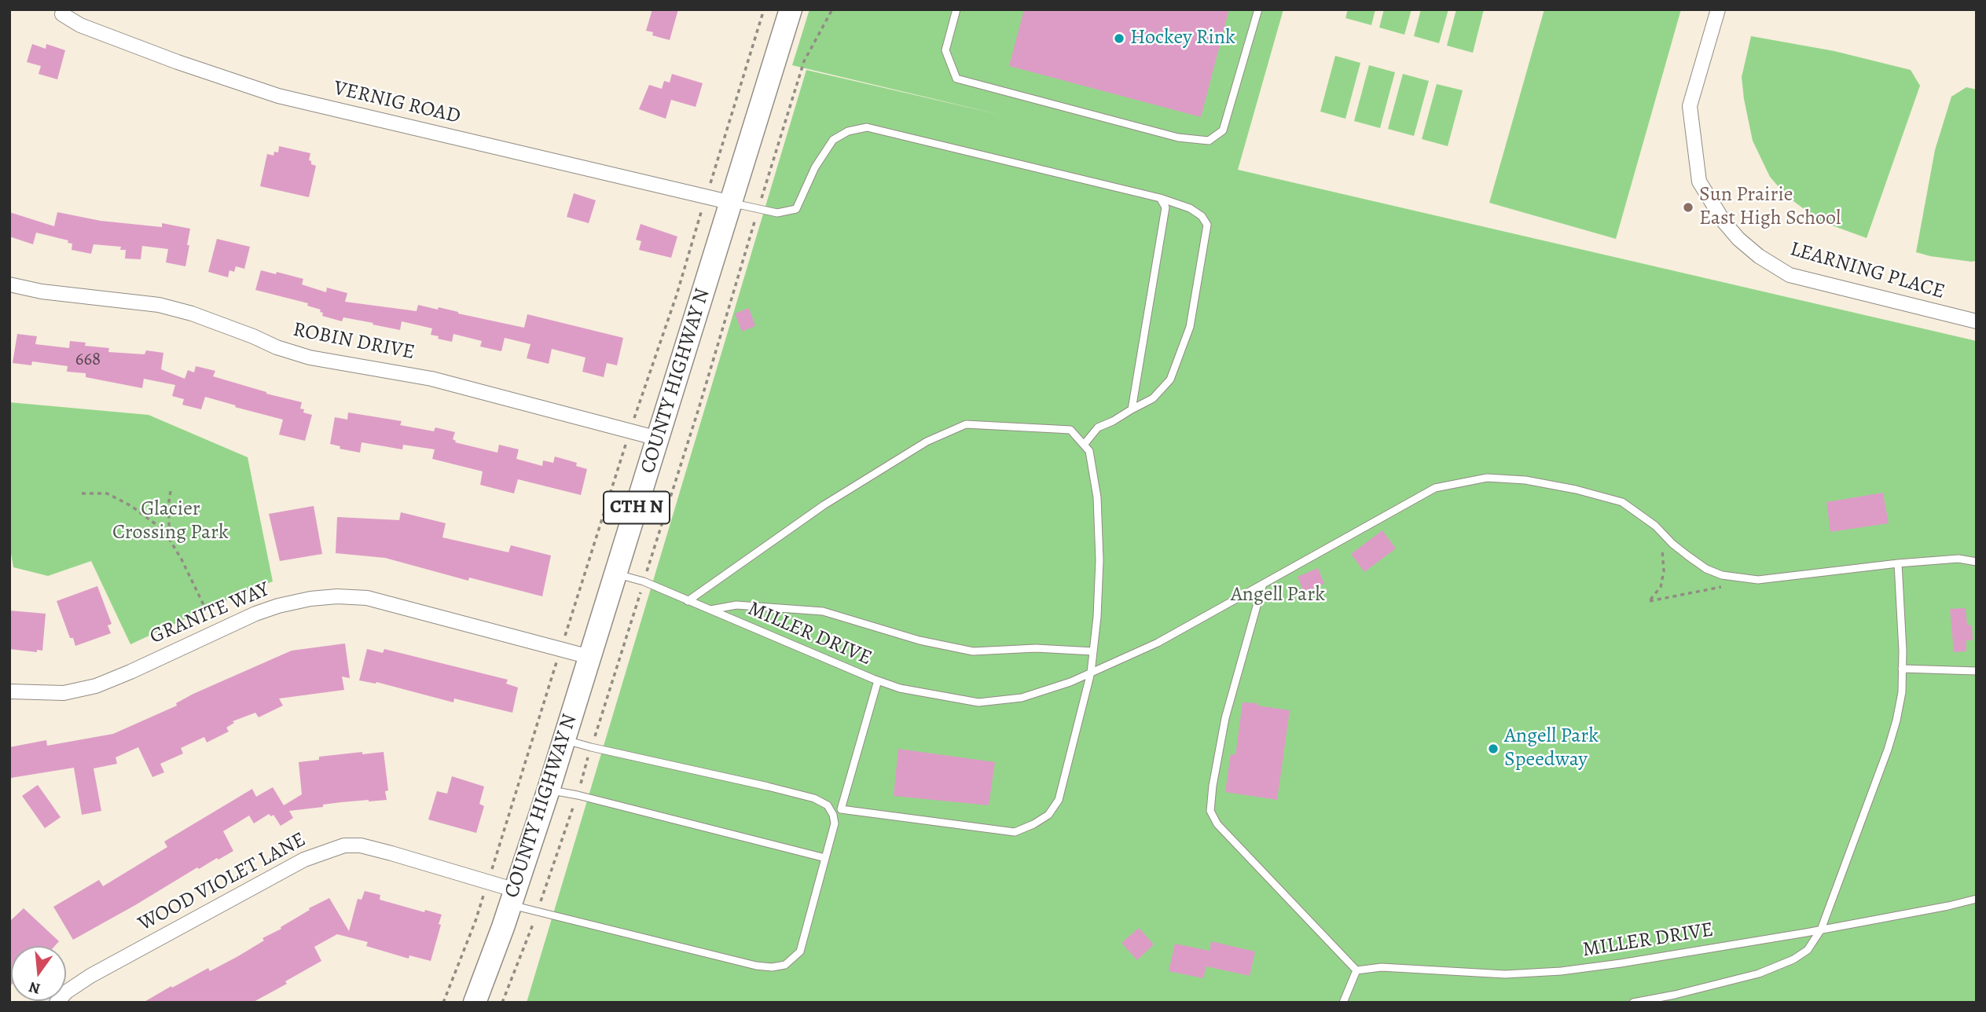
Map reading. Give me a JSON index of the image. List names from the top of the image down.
{
  "streets": {
    "main road": ["COUNTY HIGHWAY N", "CTH N"],
    "street": [
      "VERNIG ROAD",
      "LEARNING PLACE",
      "ROBIN DRIVE",
      "GRANITE WAY",
      "WOOD VIOLET LANE"
    ],
    "lane": ["MILLER DRIVE"]
  },
  "crossings": [
    ["VERNIG ROAD", "COUNTY HIGHWAY N"],
    ["ROBIN DRIVE", "COUNTY HIGHWAY N"],
    ["COUNTY HIGHWAY N", "GRANITE WAY"],
    ["COUNTY HIGHWAY N", "MILLER DRIVE"],
    ["COUNTY HIGHWAY N", "WOOD VIOLET LANE"]
  ],
  "parks": ["Glacier Crossing Park", "Angell Park"],
  "places": ["Hockey Rink", "Sun Prairie East High School", "Angell Park Speedway"],
  "house_numbers": ["668"],
  "north": "bottom"
}
